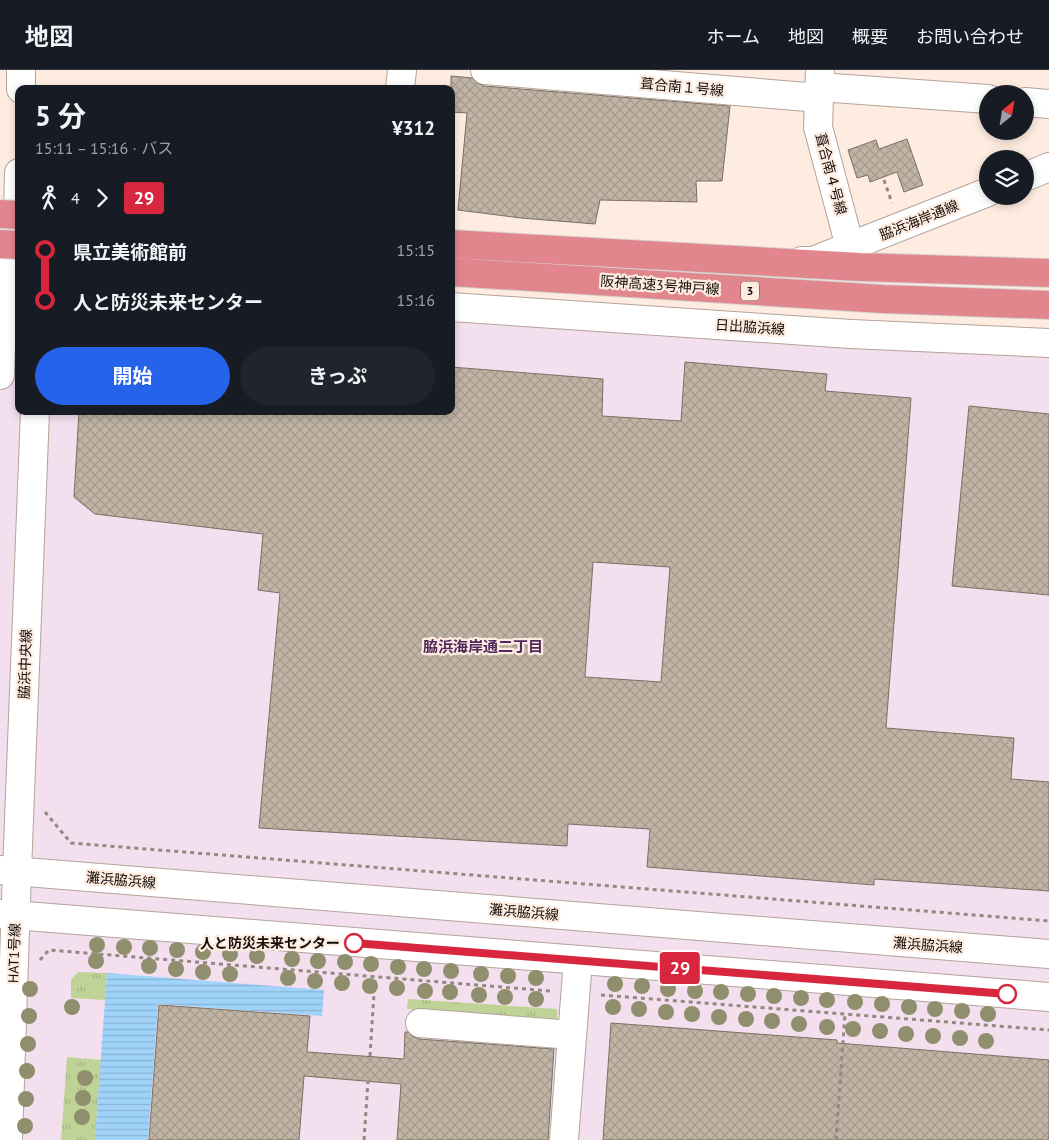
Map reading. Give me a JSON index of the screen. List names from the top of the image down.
{
  "streets": {
    "highway": ["阪神高速3号神戸線", "3"],
    "street": [
      "葺合南１号線",
      "葺合南４号線",
      "脇浜海岸通線",
      "日出脇浜線",
      "脇浜中央線",
      "灘浜脇浜線",
      "HAT1号線"
    ]
  },
  "crossings": [
    ["葺合南１号線", "葺合南４号線"],
    ["葺合南４号線", "脇浜海岸通線"],
    ["脇浜中央線", "灘浜脇浜線"],
    ["脇浜中央線", "HAT1号線"]
  ],
  "districts": ["脇浜海岸通二丁目"],
  "places": ["人と防災未来センター"],
  "lines": ["bus line 29"],
  "north": "top right",
  "page": {
    "header": "地図",
    "nav": [
      "ホーム",
      "地図",
      "概要",
      "お問い合わせ"
    ],
    "on_map": "29",
    "heading": ["5 分", "15:11 – 15:16 · バス", "¥312"],
    "legs": ["4", "29"],
    "list": [
      {
        "name": "県立美術館前",
        "value": "15:15"
      },
      {
        "name": "人と防災未来センター",
        "value": "15:16"
      }
    ],
    "buttons": ["開始", "きっぷ"]
  }
}
